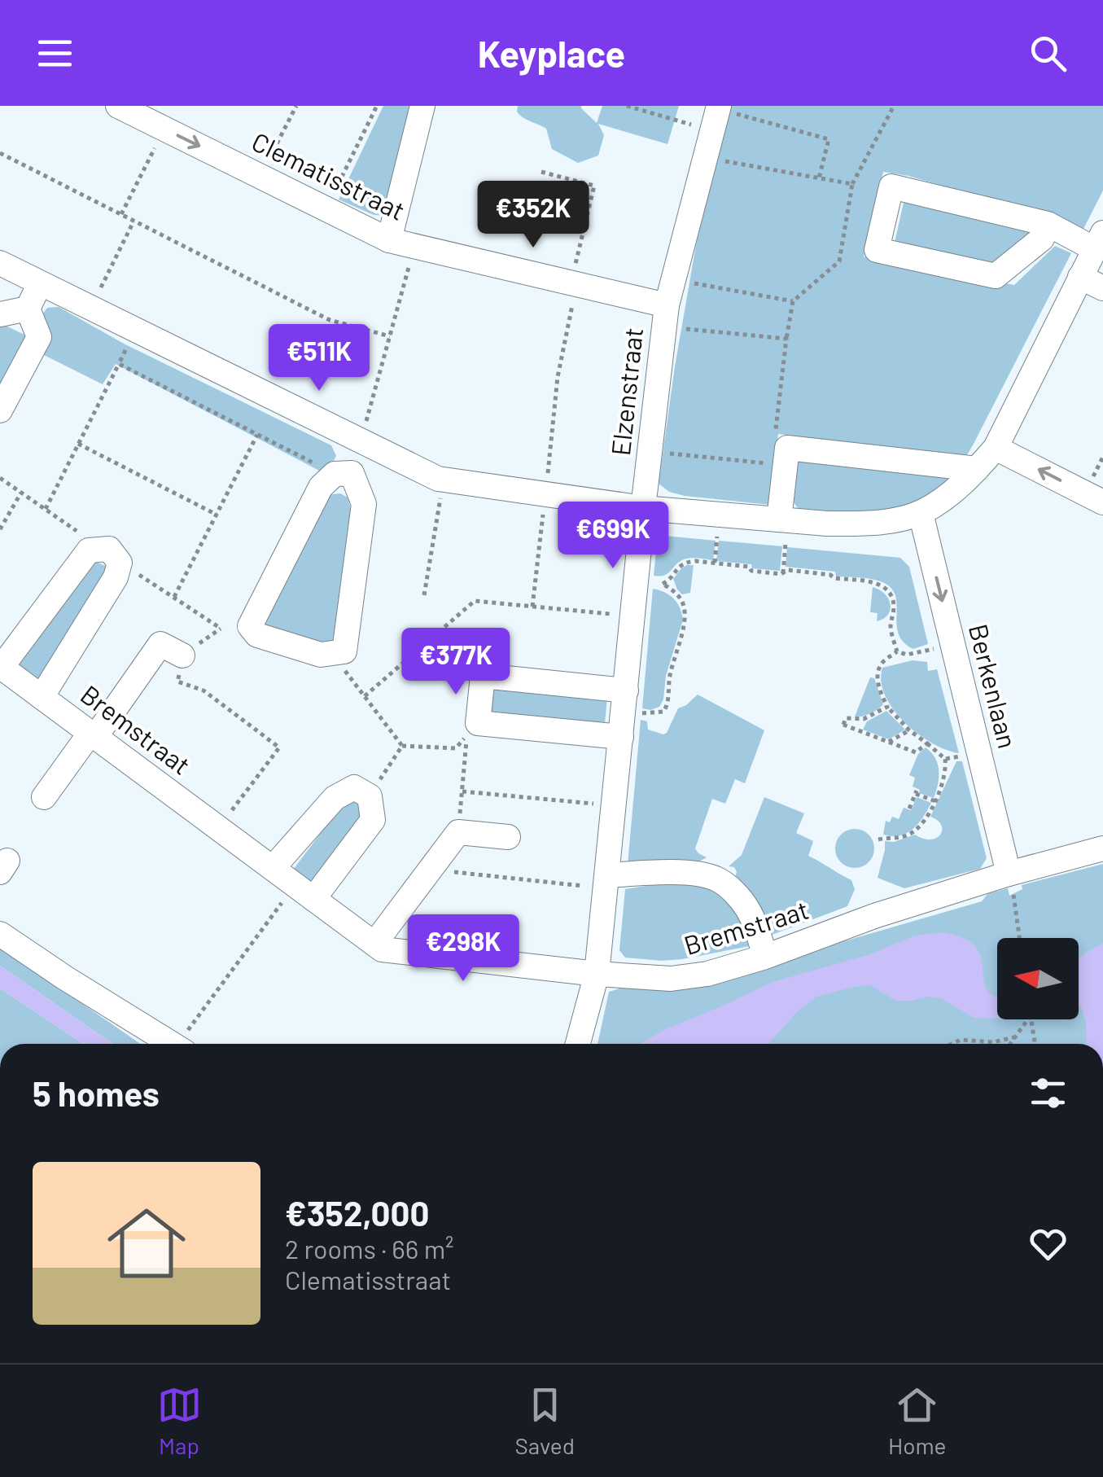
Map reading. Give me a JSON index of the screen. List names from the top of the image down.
{
  "streets": {
    "street": [
      "Clematisstraat",
      "Elzenstraat",
      "Berkenlaan",
      "Bremstraat"
    ]
  },
  "crossings": [
    ["Clematisstraat", "Elzenstraat"],
    ["Elzenstraat", "Bremstraat"],
    ["Berkenlaan", "Bremstraat"]
  ],
  "one_way": ["Berkenlaan"],
  "north": "left",
  "page": {
    "header": "Keyplace",
    "price": [
      "€352K",
      "€511K",
      "€699K",
      "€377K",
      "€298K"
    ],
    "heading": "5 homes",
    "list": [
      {
        "name": "€352,000",
        "note": "2 rooms · 66 m² · Clematisstraat"
      }
    ],
    "tabs": ["Map", "Saved", "Home"]
  }
}
